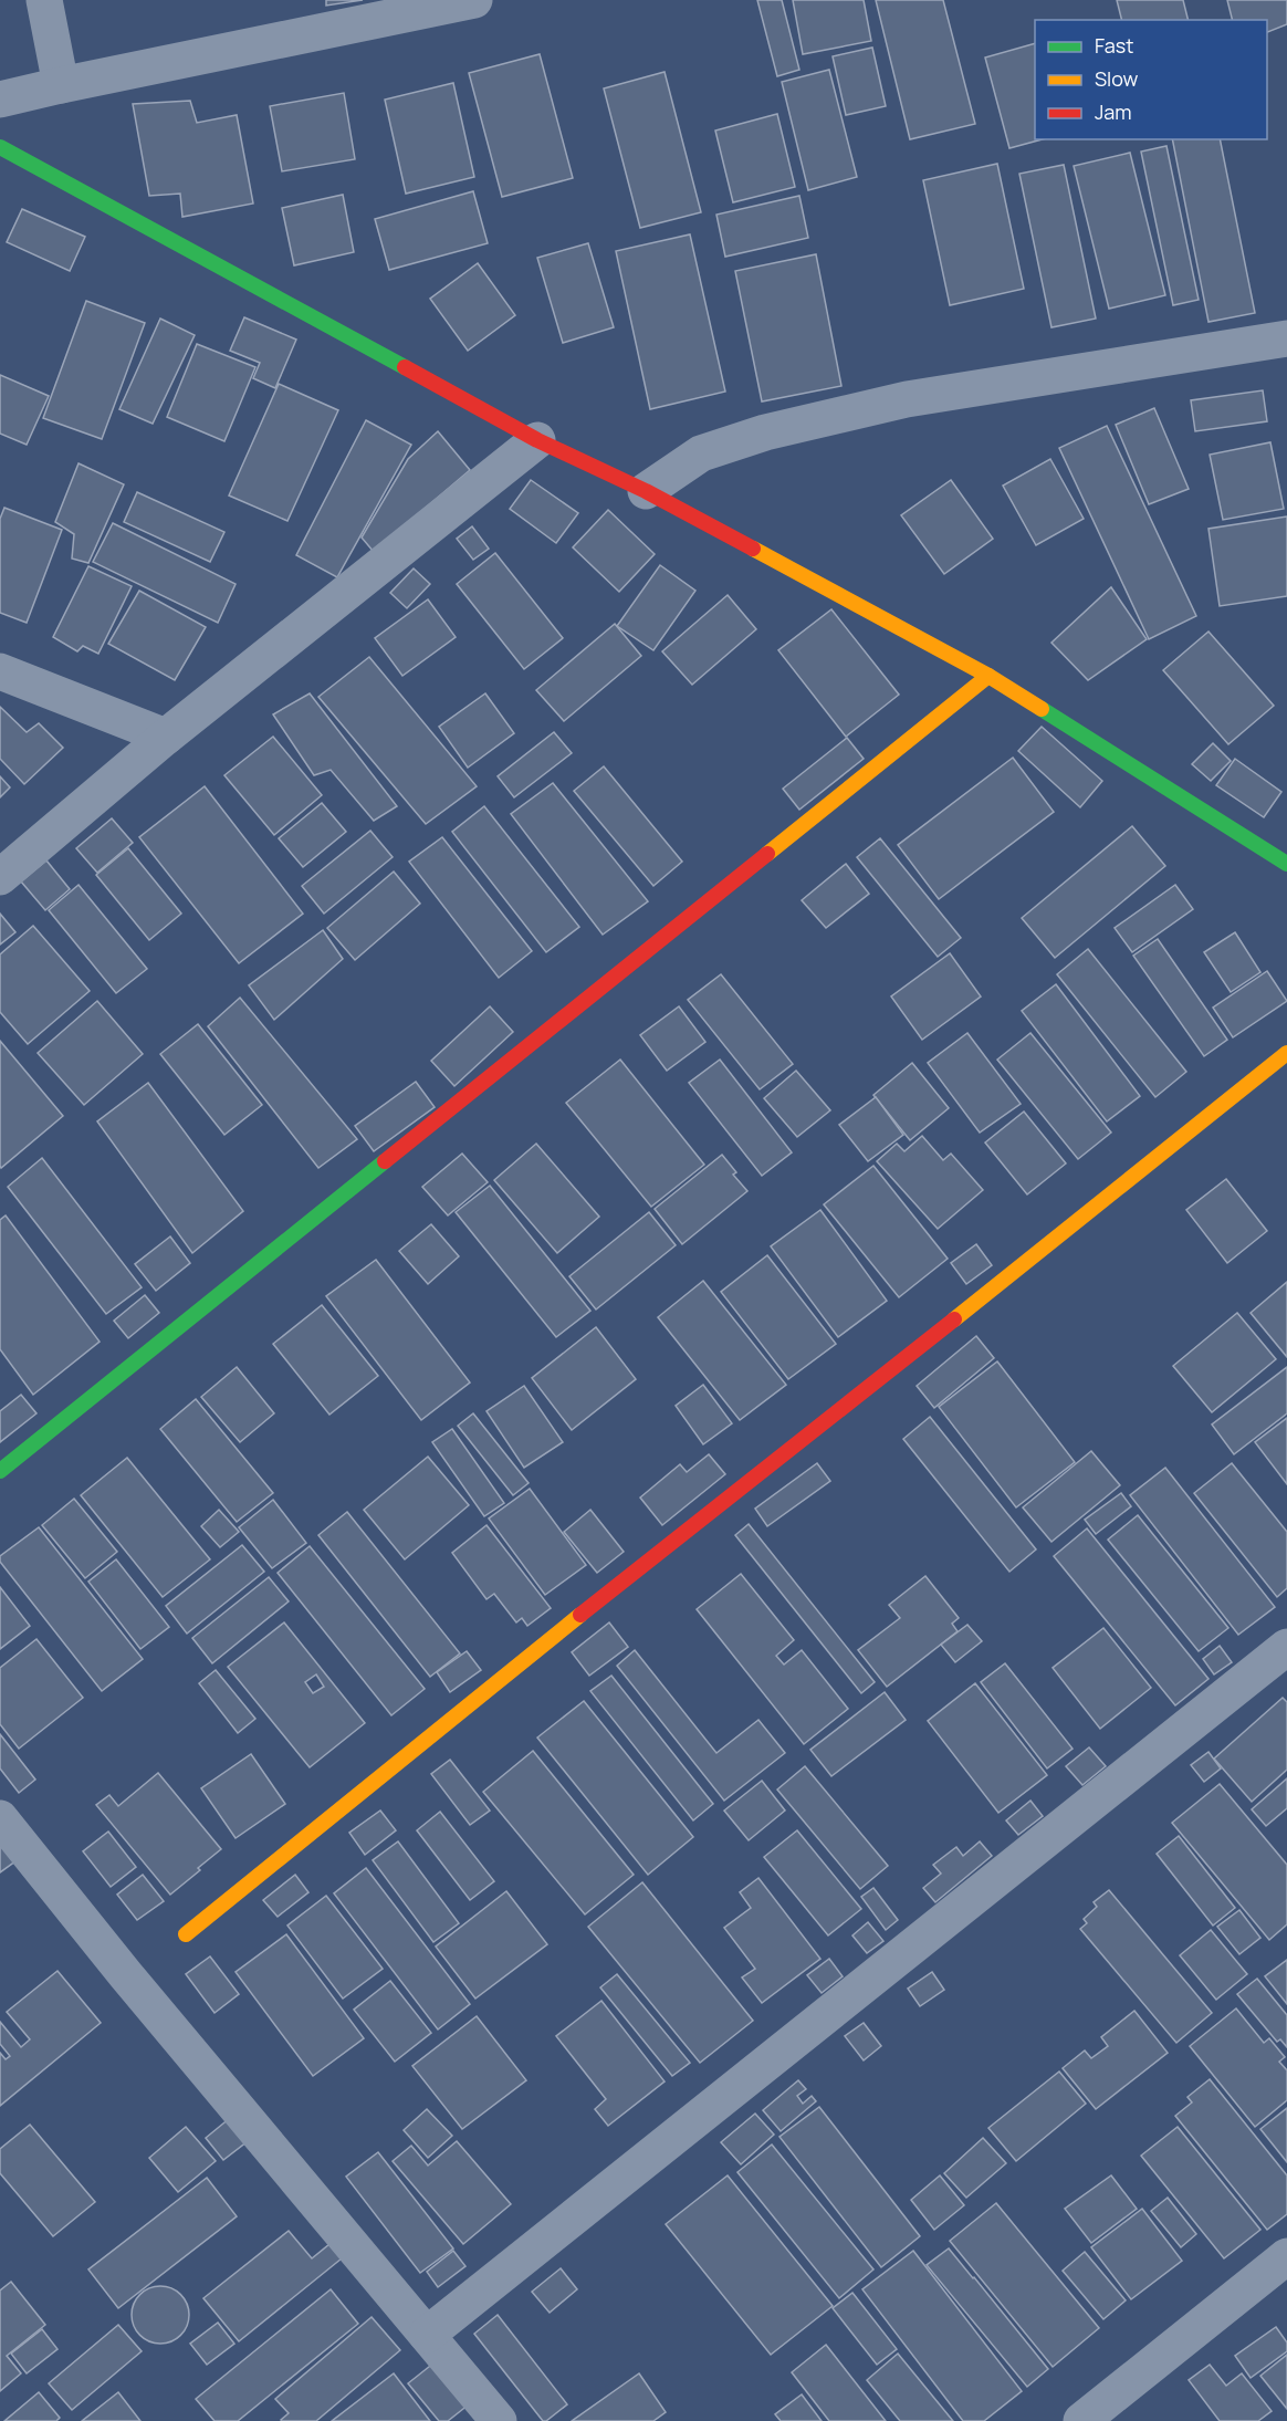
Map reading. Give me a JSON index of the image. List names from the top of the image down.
{
  "legend": ["Fast", "Slow", "Jam"]
}
